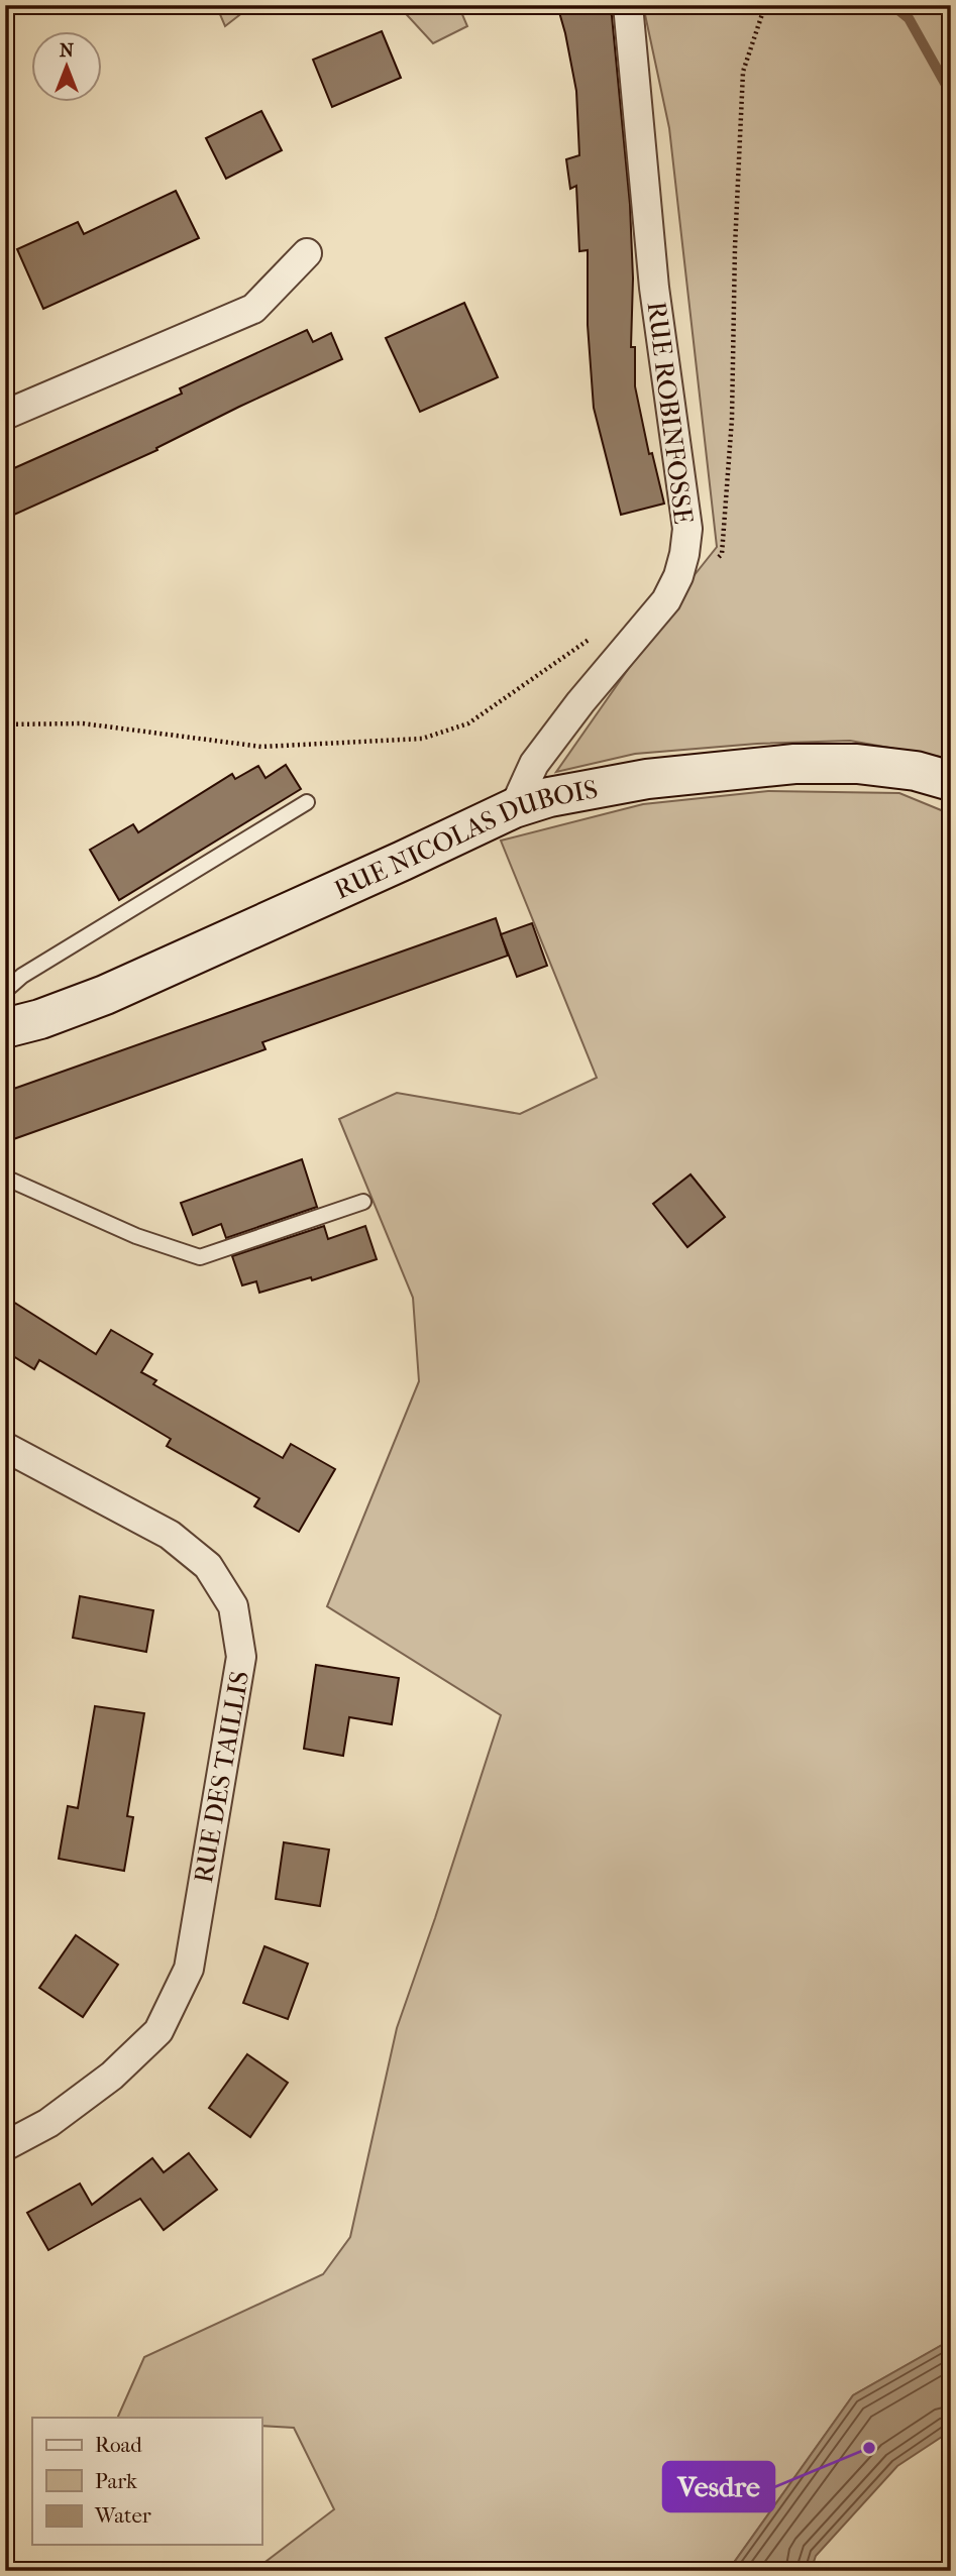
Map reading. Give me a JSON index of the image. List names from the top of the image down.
{
  "streets": {
    "street": ["RUE ROBINFOSSE", "RUE NICOLAS DUBOIS", "RUE DES TAILLIS"]
  },
  "crossings": [
    ["RUE ROBINFOSSE", "RUE NICOLAS DUBOIS"]
  ],
  "places": ["Vesdre"],
  "legend": ["Road", "Park", "Water"],
  "north": "top"
}
